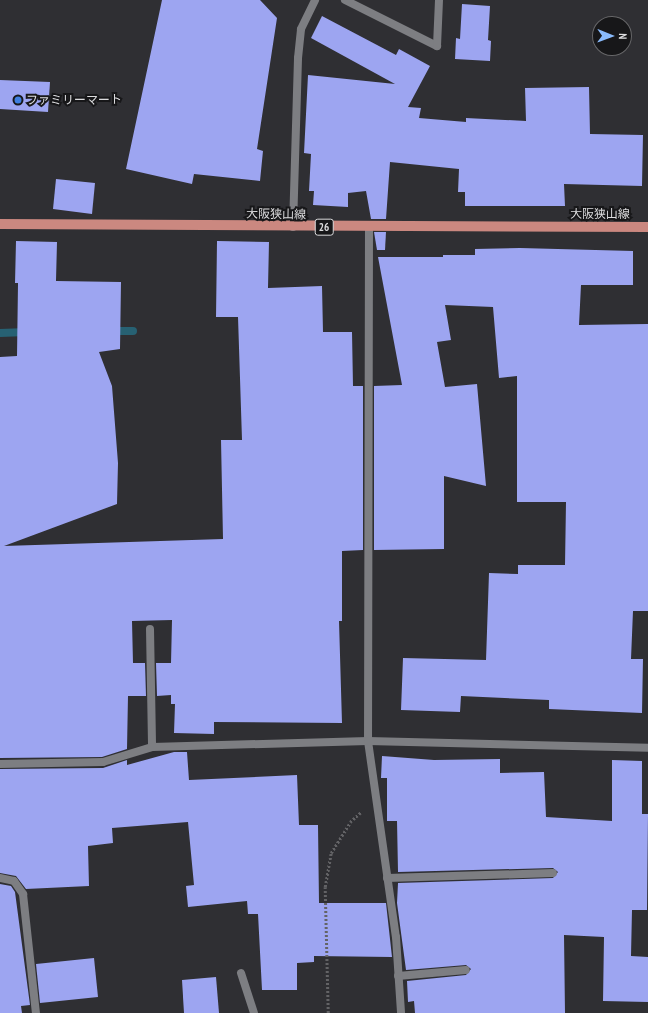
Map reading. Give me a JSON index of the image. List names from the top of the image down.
{
  "streets": {
    "main road": ["大阪狭山線", "26"]
  },
  "places": ["ファミリーマート"],
  "north": "right"
}
